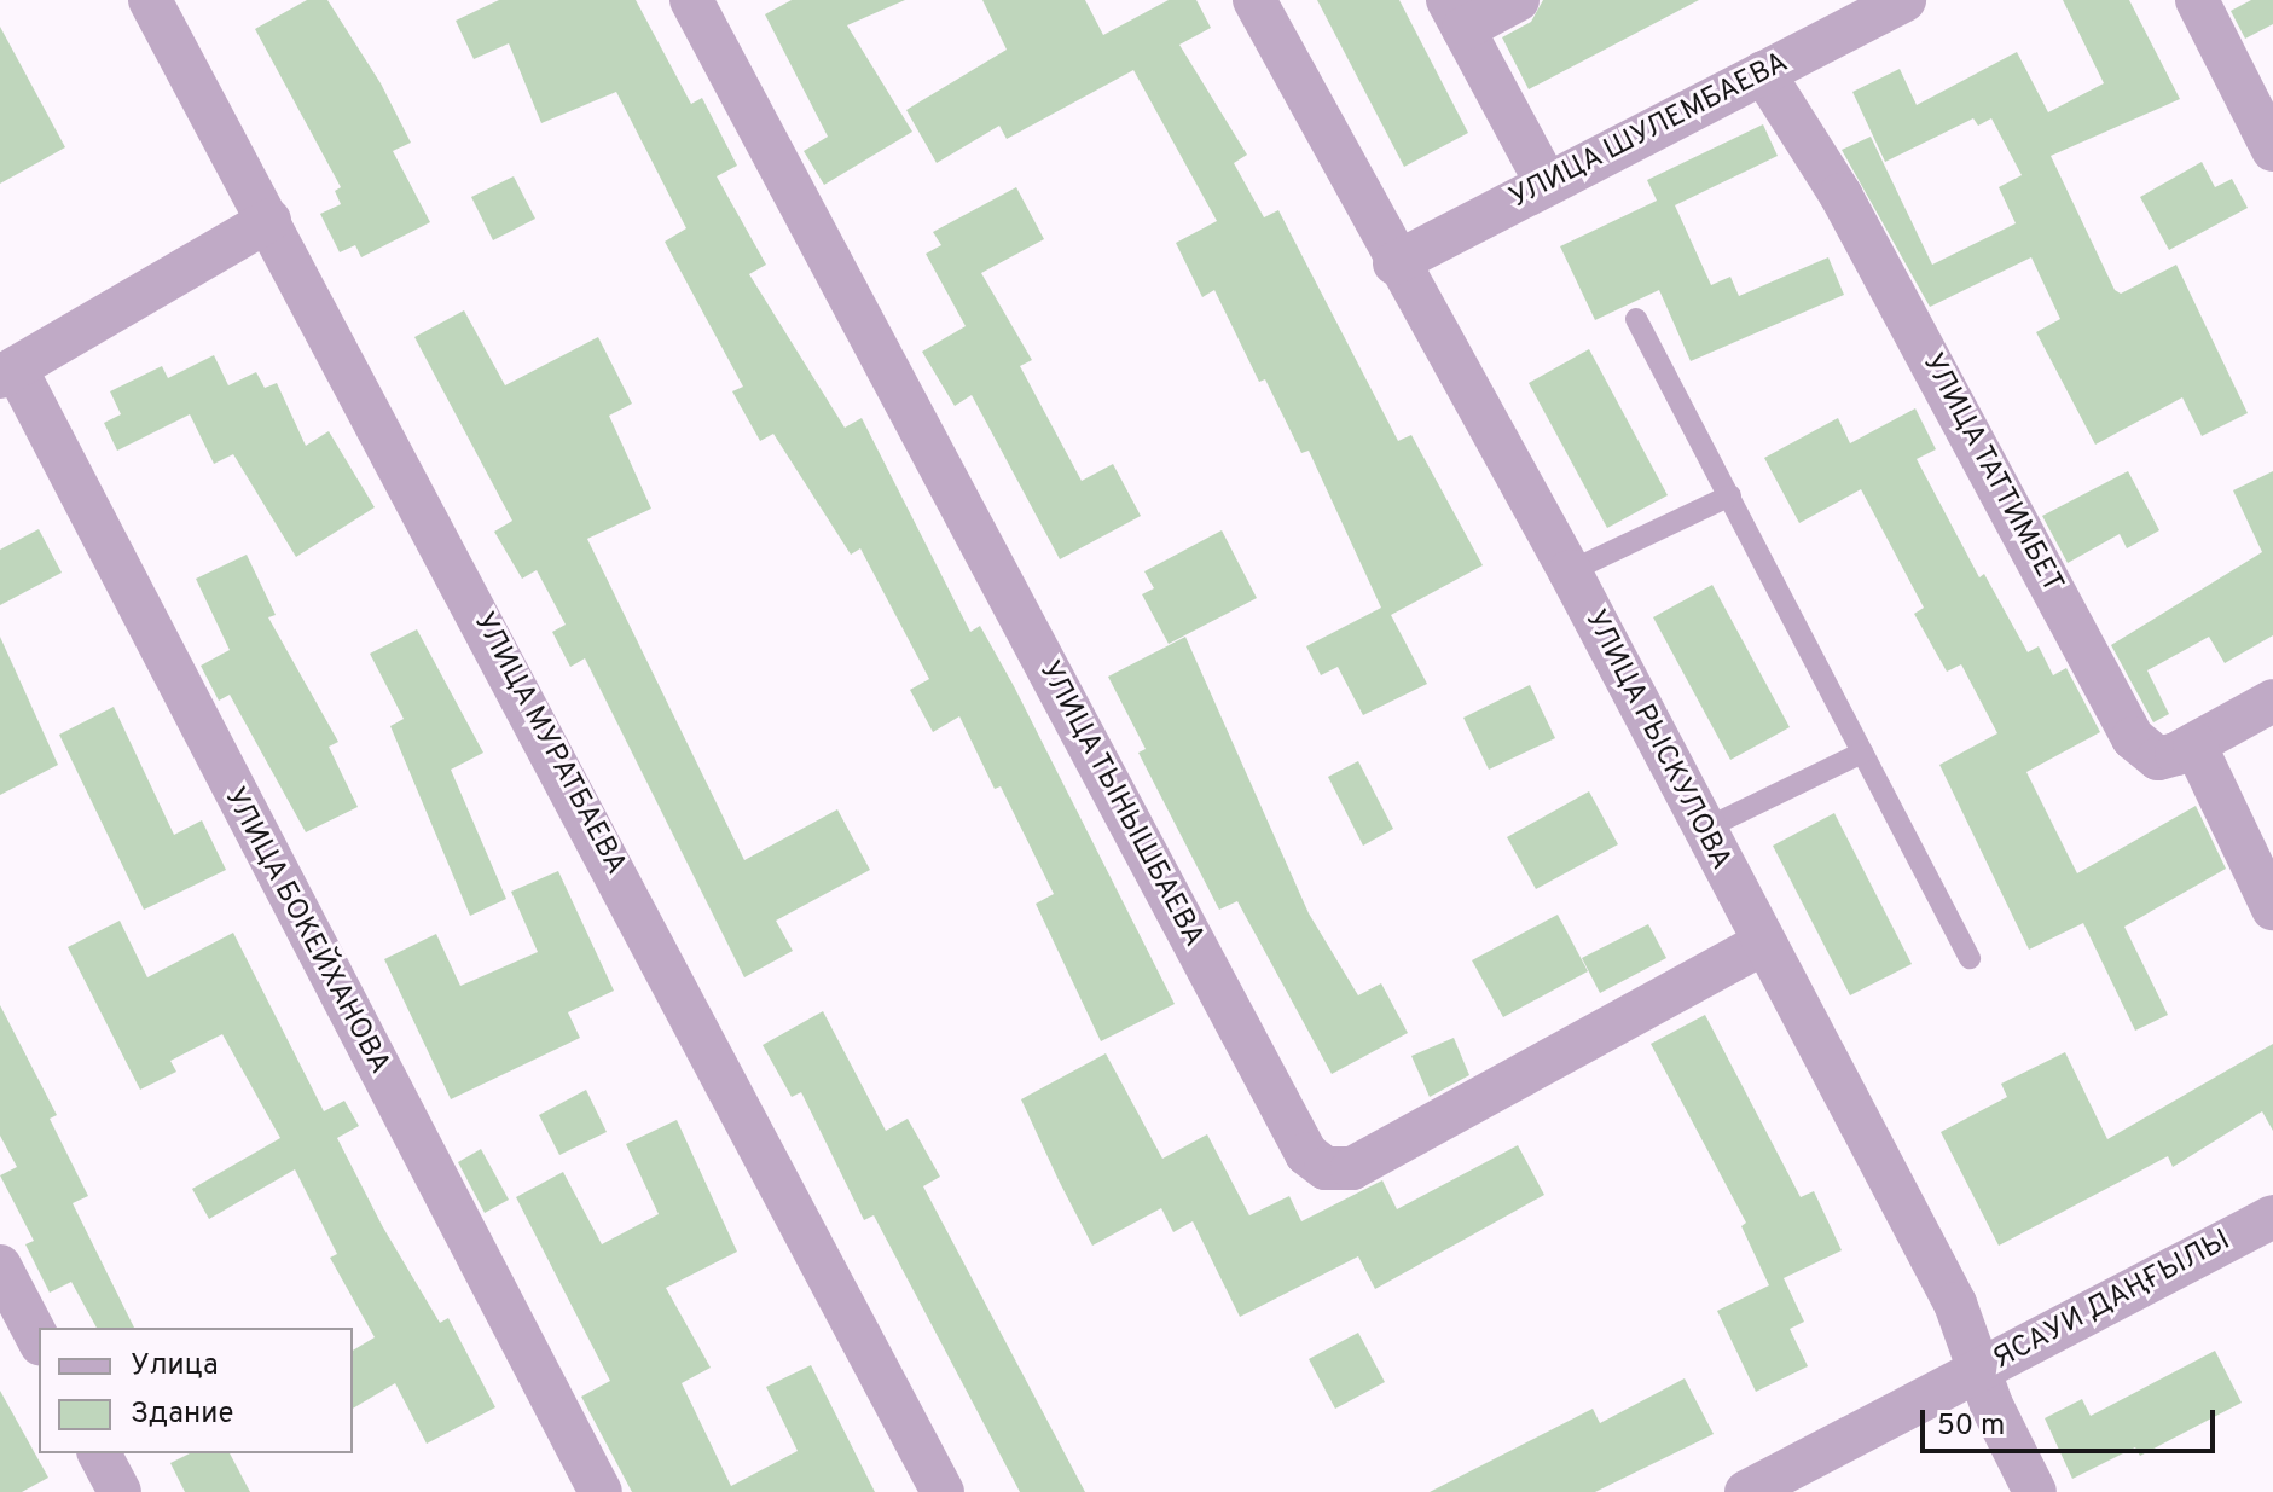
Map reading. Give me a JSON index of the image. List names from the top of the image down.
{
  "streets": {
    "street": [
      "УЛИЦА ШУЛЕМБАЕВА",
      "УЛИЦА ТАТТИМБЕТ",
      "УЛИЦА РЫСКУЛОВА",
      "УЛИЦА МУРАТБАЕВА",
      "УЛИЦА ТЫНЫШБАЕВА",
      "УЛИЦА БОКЕЙХАНОВА",
      "ЯСАУИ ДАҢҒЫЛЫ"
    ]
  },
  "crossings": [
    ["УЛИЦА ШУЛЕМБАЕВА", "УЛИЦА ТАТТИМБЕТ"],
    ["УЛИЦА ШУЛЕМБАЕВА", "УЛИЦА РЫСКУЛОВА"],
    ["УЛИЦА РЫСКУЛОВА", "УЛИЦА ТЫНЫШБАЕВА"],
    ["УЛИЦА РЫСКУЛОВА", "ЯСАУИ ДАҢҒЫЛЫ"]
  ],
  "legend": ["Улица", "Здание"],
  "scale_bar": "50 m"
}
